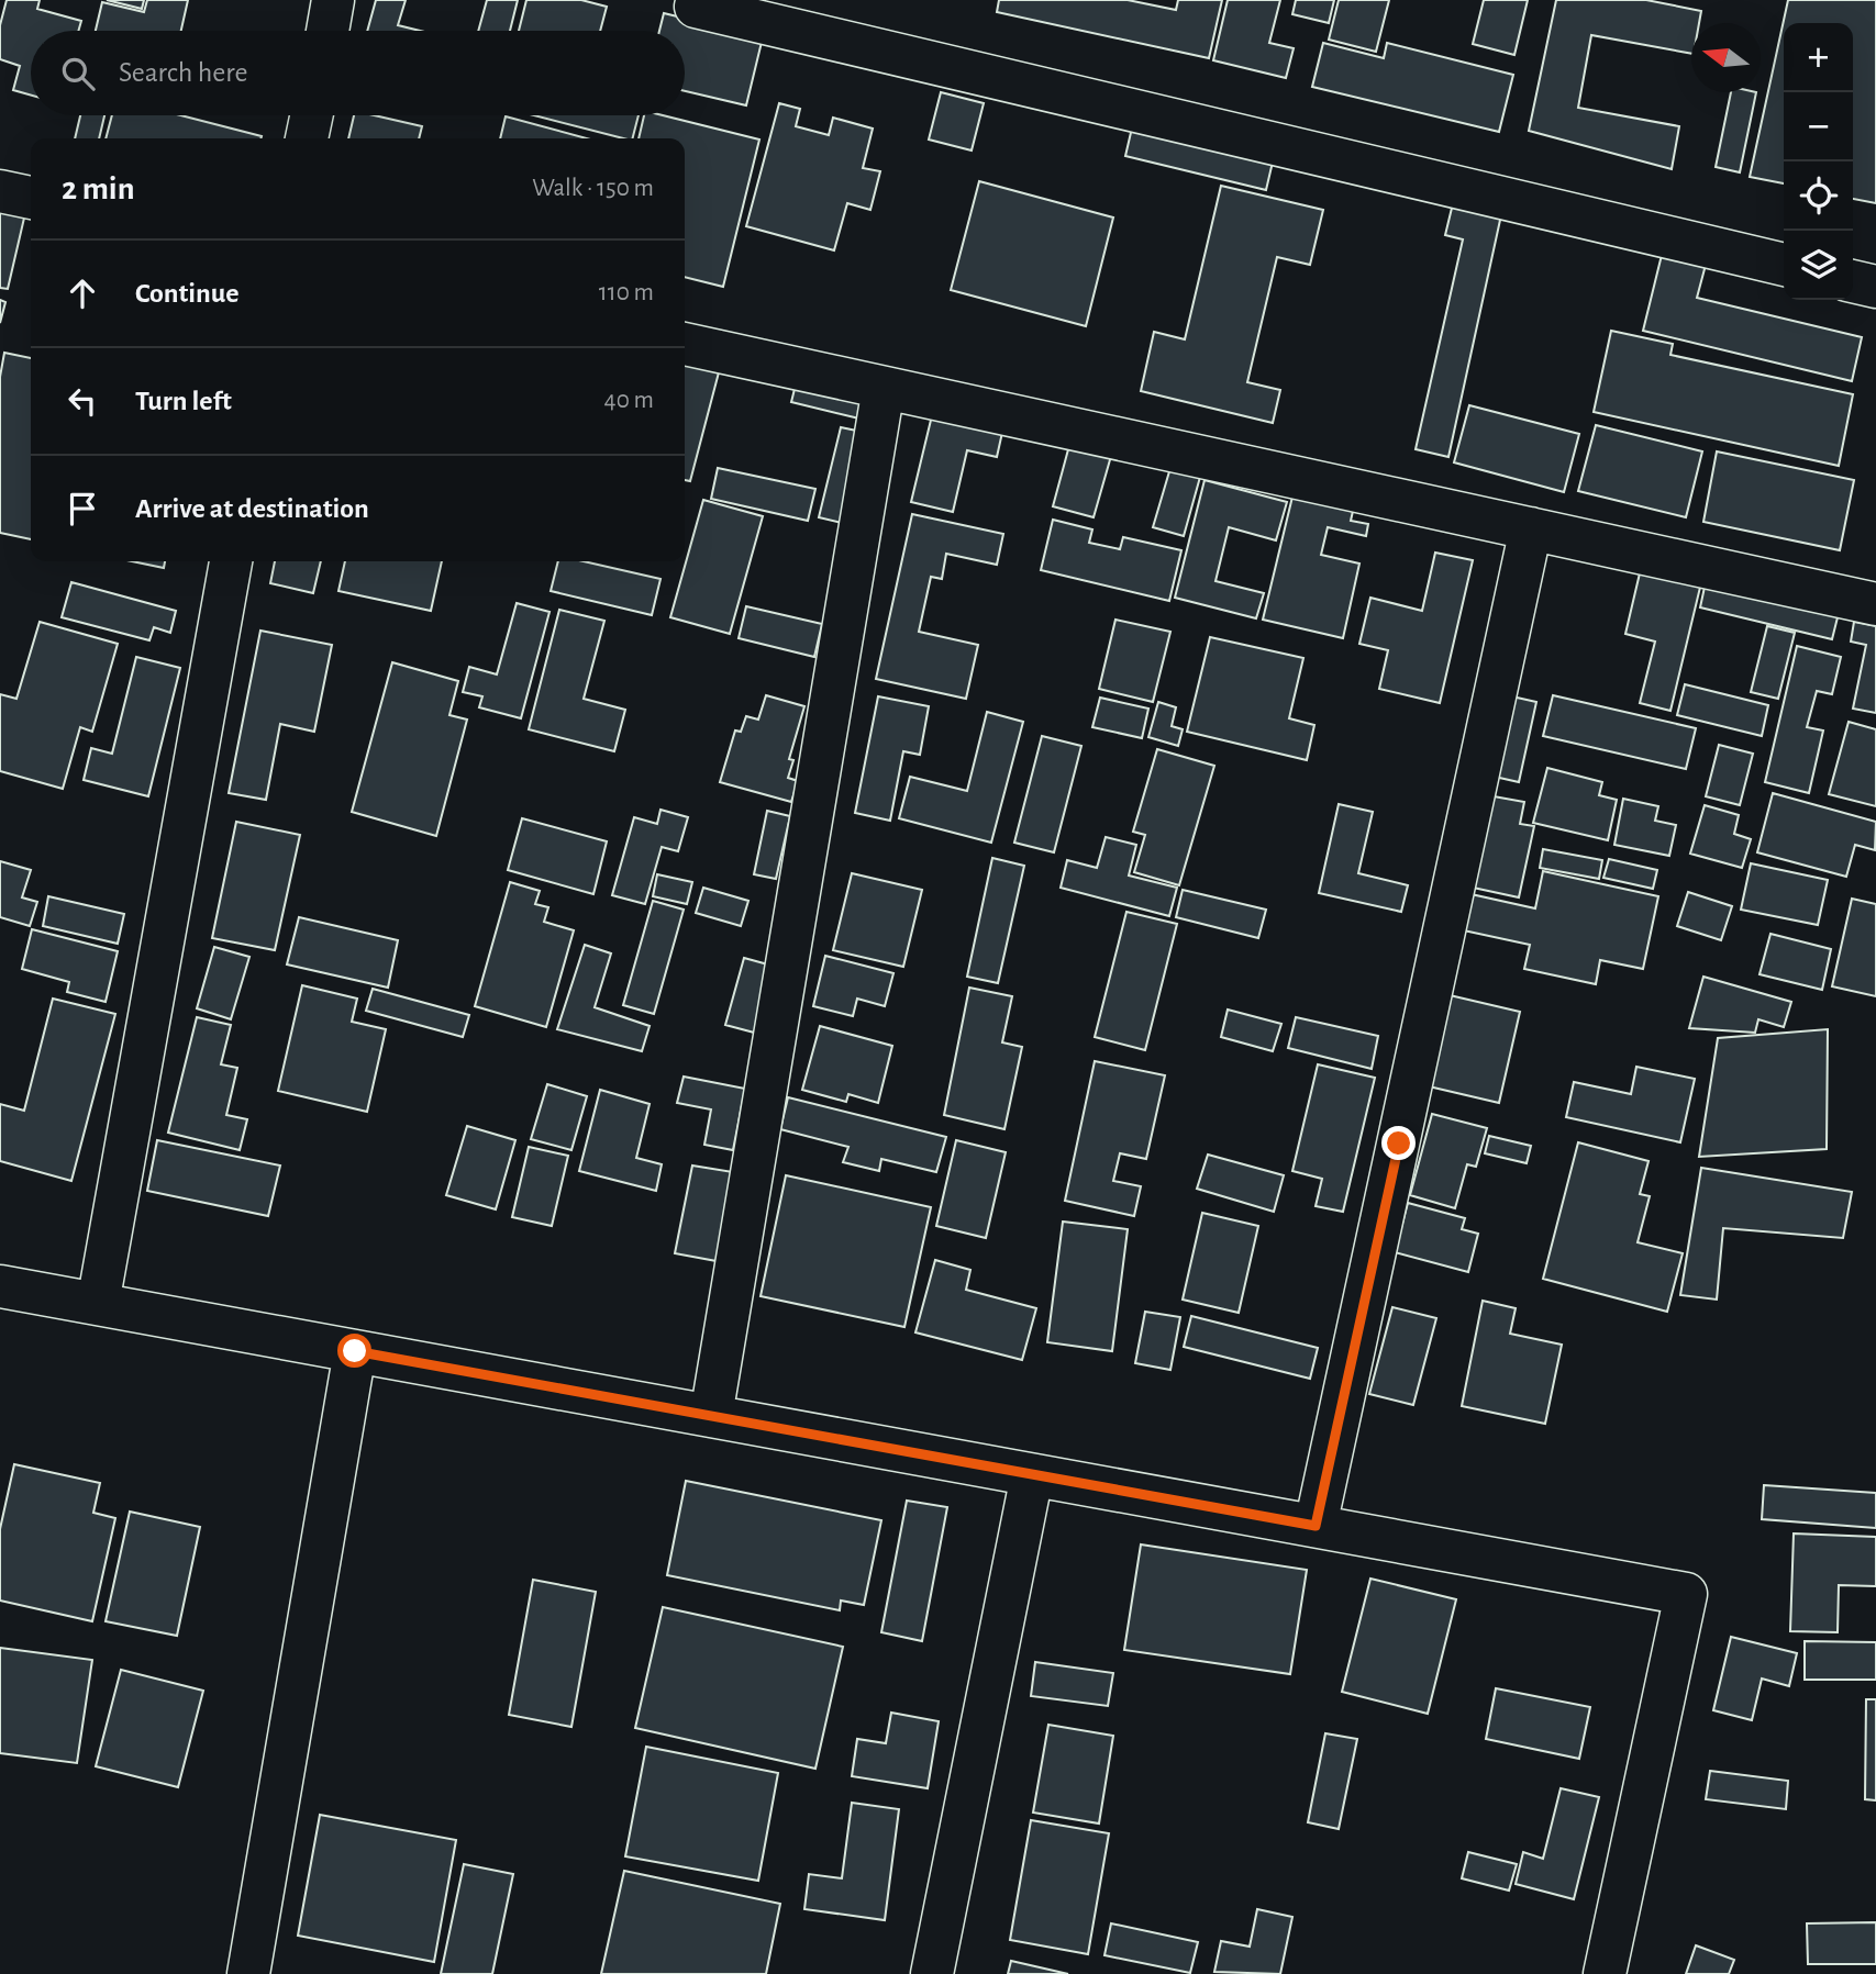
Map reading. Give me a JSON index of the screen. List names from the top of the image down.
{
  "north": "left",
  "page": {
    "map_buttons": ["+", "−"],
    "search": "Search here",
    "heading": ["2 min", "Walk · 150 m"],
    "list": [
      ["Continue", "110 m"],
      ["Turn left", "40 m"],
      "Arrive at destination"
    ]
  }
}
